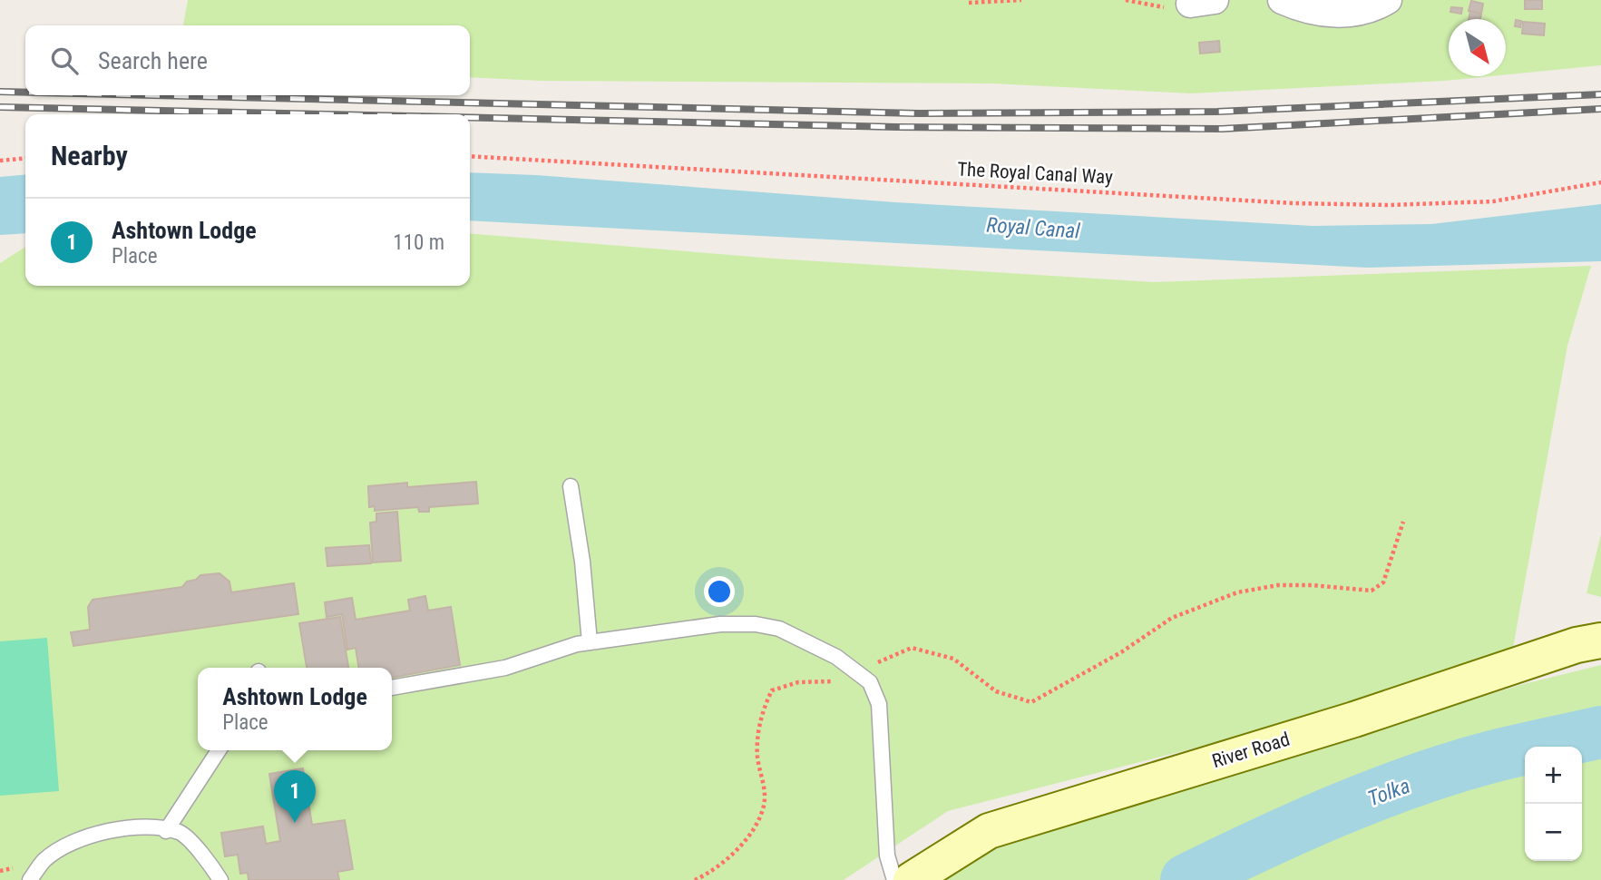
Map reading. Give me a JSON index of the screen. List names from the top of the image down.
{
  "streets": {
    "main road": ["River Road"],
    "path": ["The Royal Canal Way"]
  },
  "water": ["Royal Canal", "Tolka"],
  "north": "bottom right",
  "page": {
    "search": "Search here",
    "heading": "Nearby",
    "list": [
      {
        "mark": "1",
        "name": "Ashtown Lodge",
        "note": "Place",
        "value": "110 m"
      }
    ],
    "popup": ["Ashtown Lodge", "Place"],
    "map_buttons": ["+", "−"],
    "pins": "1"
  }
}
